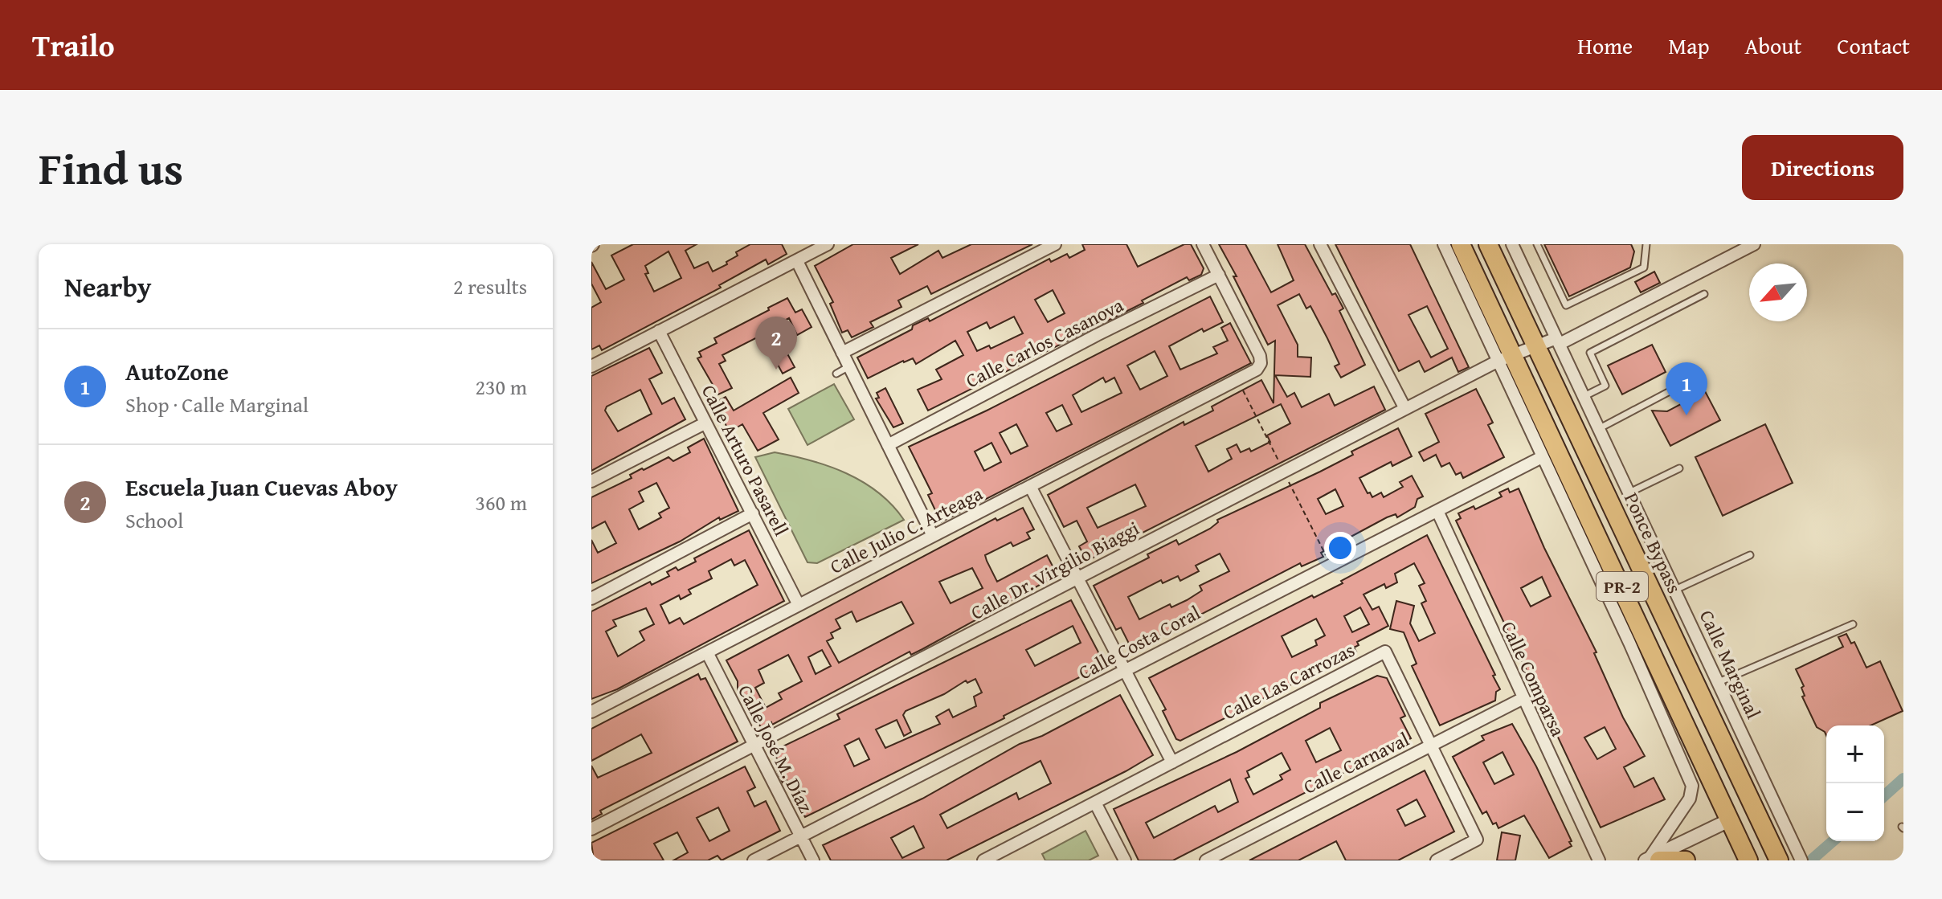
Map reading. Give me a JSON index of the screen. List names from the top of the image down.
{
  "streets": {
    "highway": ["Ponce Bypass", "PR-2"],
    "street": [
      "Calle Carlos Casanova",
      "Calle Arturo Pasarell",
      "Calle Julio C. Arteaga",
      "Calle Dr. Virgilio Biaggi",
      "Calle Costa Coral",
      "Calle Marginal",
      "Calle Comparsa",
      "Calle Las Carrozas",
      "Calle José M. Díaz",
      "Calle Carnaval"
    ]
  },
  "crossings": [
    ["Calle Carlos Casanova", "Calle Julio C. Arteaga"],
    ["Calle Arturo Pasarell", "Calle Julio C. Arteaga"],
    ["Calle Julio C. Arteaga", "Calle José M. Díaz"],
    ["Ponce Bypass", "Calle Dr. Virgilio Biaggi"],
    ["Calle Dr. Virgilio Biaggi", "PR-2"],
    ["Calle Dr. Virgilio Biaggi", "Calle Marginal"],
    ["Calle Dr. Virgilio Biaggi", "Calle José M. Díaz"],
    ["Calle Costa Coral", "Calle Comparsa"],
    ["Calle Costa Coral", "Calle José M. Díaz"],
    ["Calle Comparsa", "Calle Carnaval"],
    ["Calle Las Carrozas", "Calle Carnaval"]
  ],
  "north": "bottom left",
  "page": {
    "header": "Trailo",
    "nav": [
      "Home",
      "Map",
      "About",
      "Contact"
    ],
    "title": "Find us",
    "buttons": "Directions",
    "heading": ["Nearby", "2 results"],
    "pins": ["2", "1"],
    "list": [
      {
        "mark": "1",
        "name": "AutoZone",
        "note": "Shop · Calle Marginal",
        "value": "230 m"
      },
      {
        "mark": "2",
        "name": "Escuela Juan Cuevas Aboy",
        "note": "School",
        "value": "360 m"
      }
    ],
    "map_buttons": ["+", "−"]
  }
}
